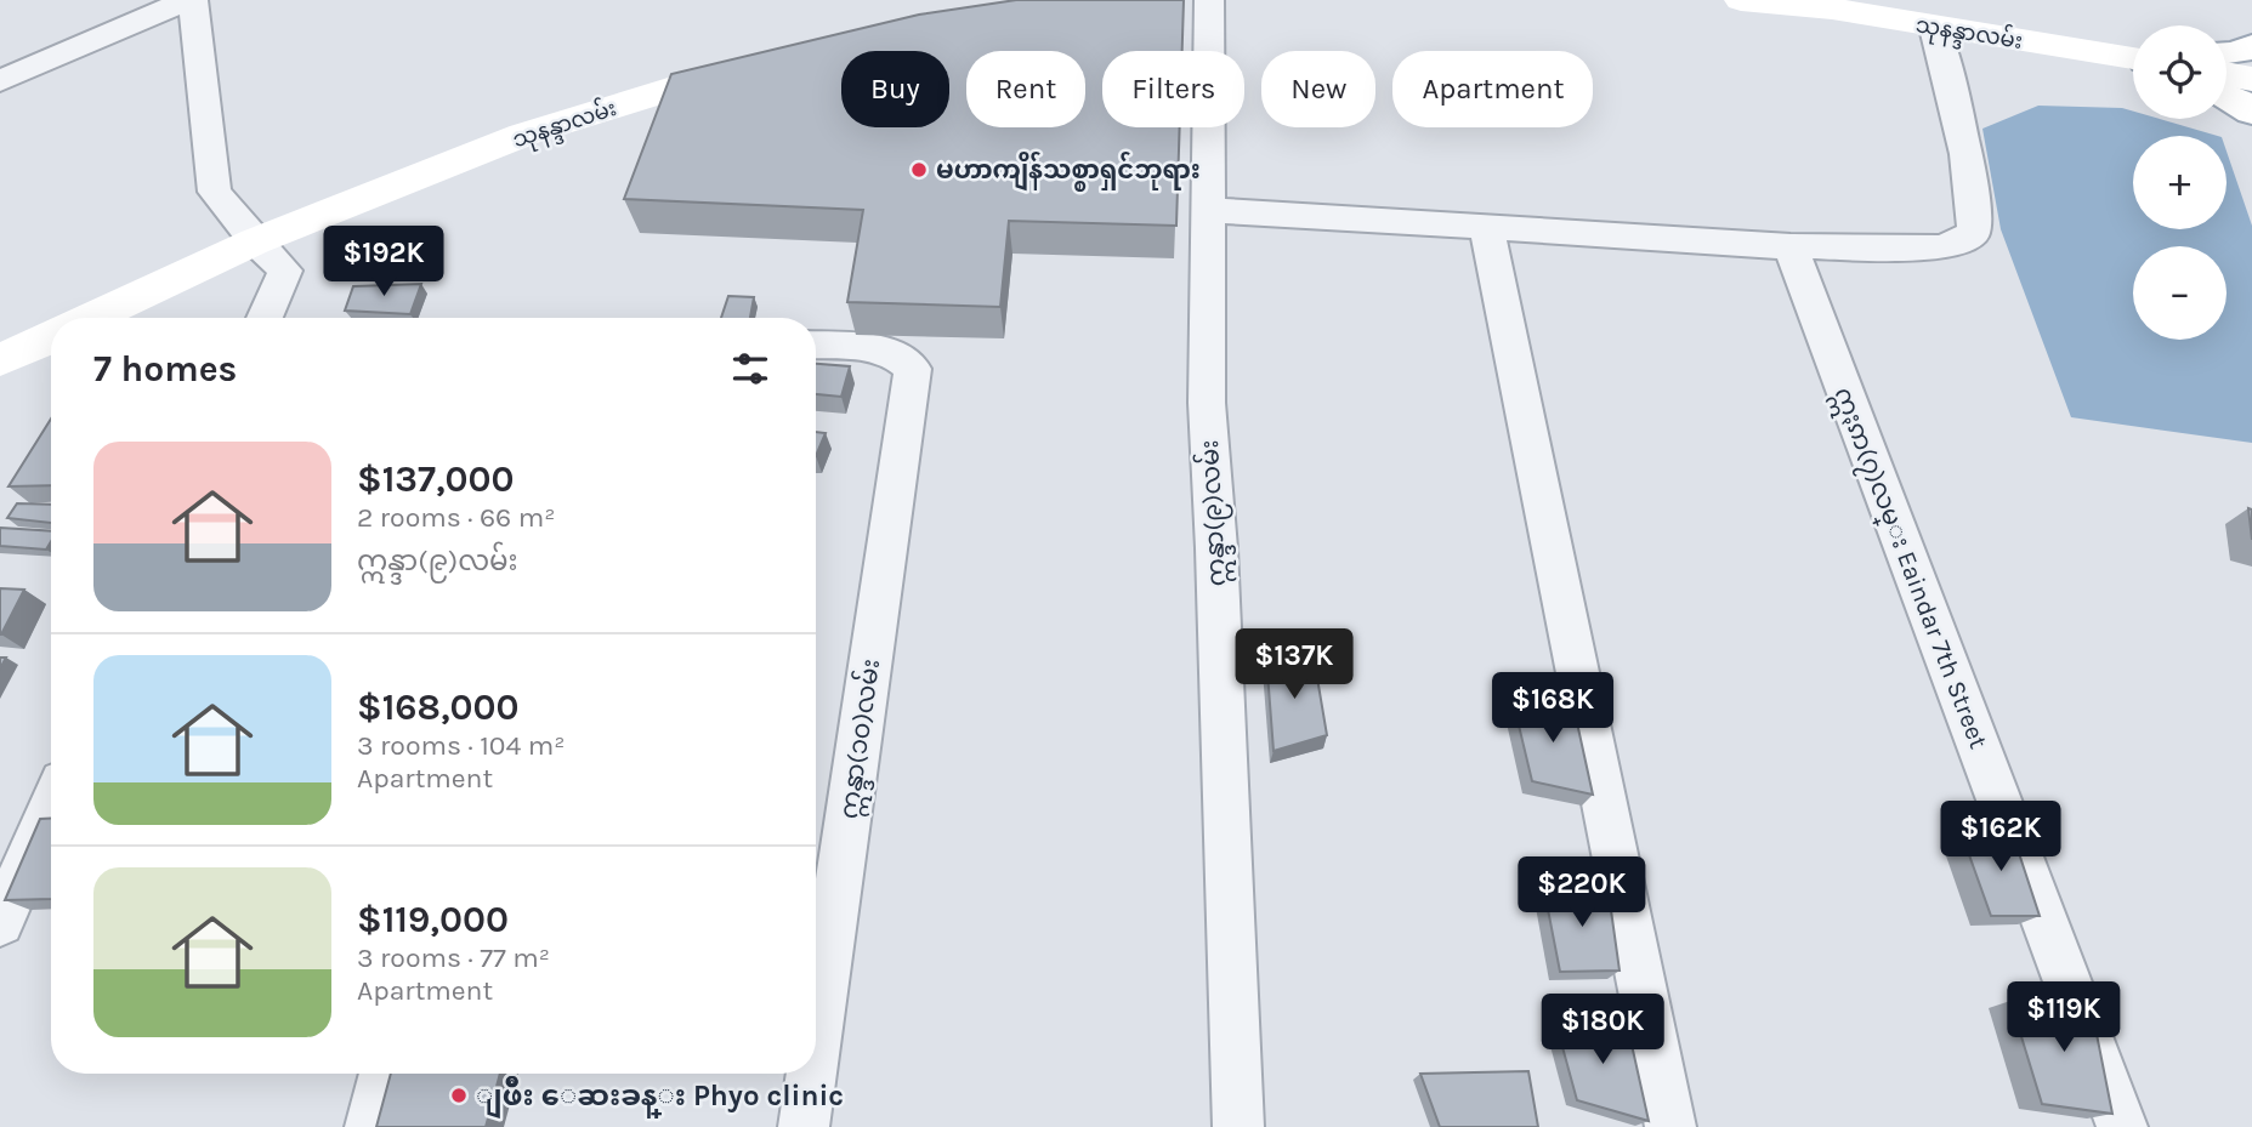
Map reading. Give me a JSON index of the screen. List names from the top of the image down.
{
  "streets": {
    "main road": ["သုနန္ဒာလမ်း"],
    "street": ["ဣန္ဒာ(၉)လမ်း", "ဣႏၵာ(၇)လမ္း Eaindar 7th Street", "ဣန္ဒာ(၁၀)လမ်း"]
  },
  "places": ["မဟာကျိန်သစ္စာရှင်ဘုရား", "ျဖိဳး ေဆးခန္း Phyo clinic"],
  "page": {
    "map_buttons": ["+", "−"],
    "chip": [
      "Buy",
      "Rent",
      "Filters",
      "New",
      "Apartment"
    ],
    "price": [
      "$192K",
      "$137K",
      "$168K",
      "$162K",
      "$220K",
      "$119K",
      "$180K"
    ],
    "heading": "7 homes",
    "list": [
      {
        "name": "$137,000",
        "note": "2 rooms · 66 m² · ဣန္ဒာ(၉)လမ်း"
      },
      {
        "name": "$168,000",
        "note": "3 rooms · 104 m² · Apartment"
      },
      {
        "name": "$119,000",
        "note": "3 rooms · 77 m² · Apartment"
      }
    ]
  }
}
